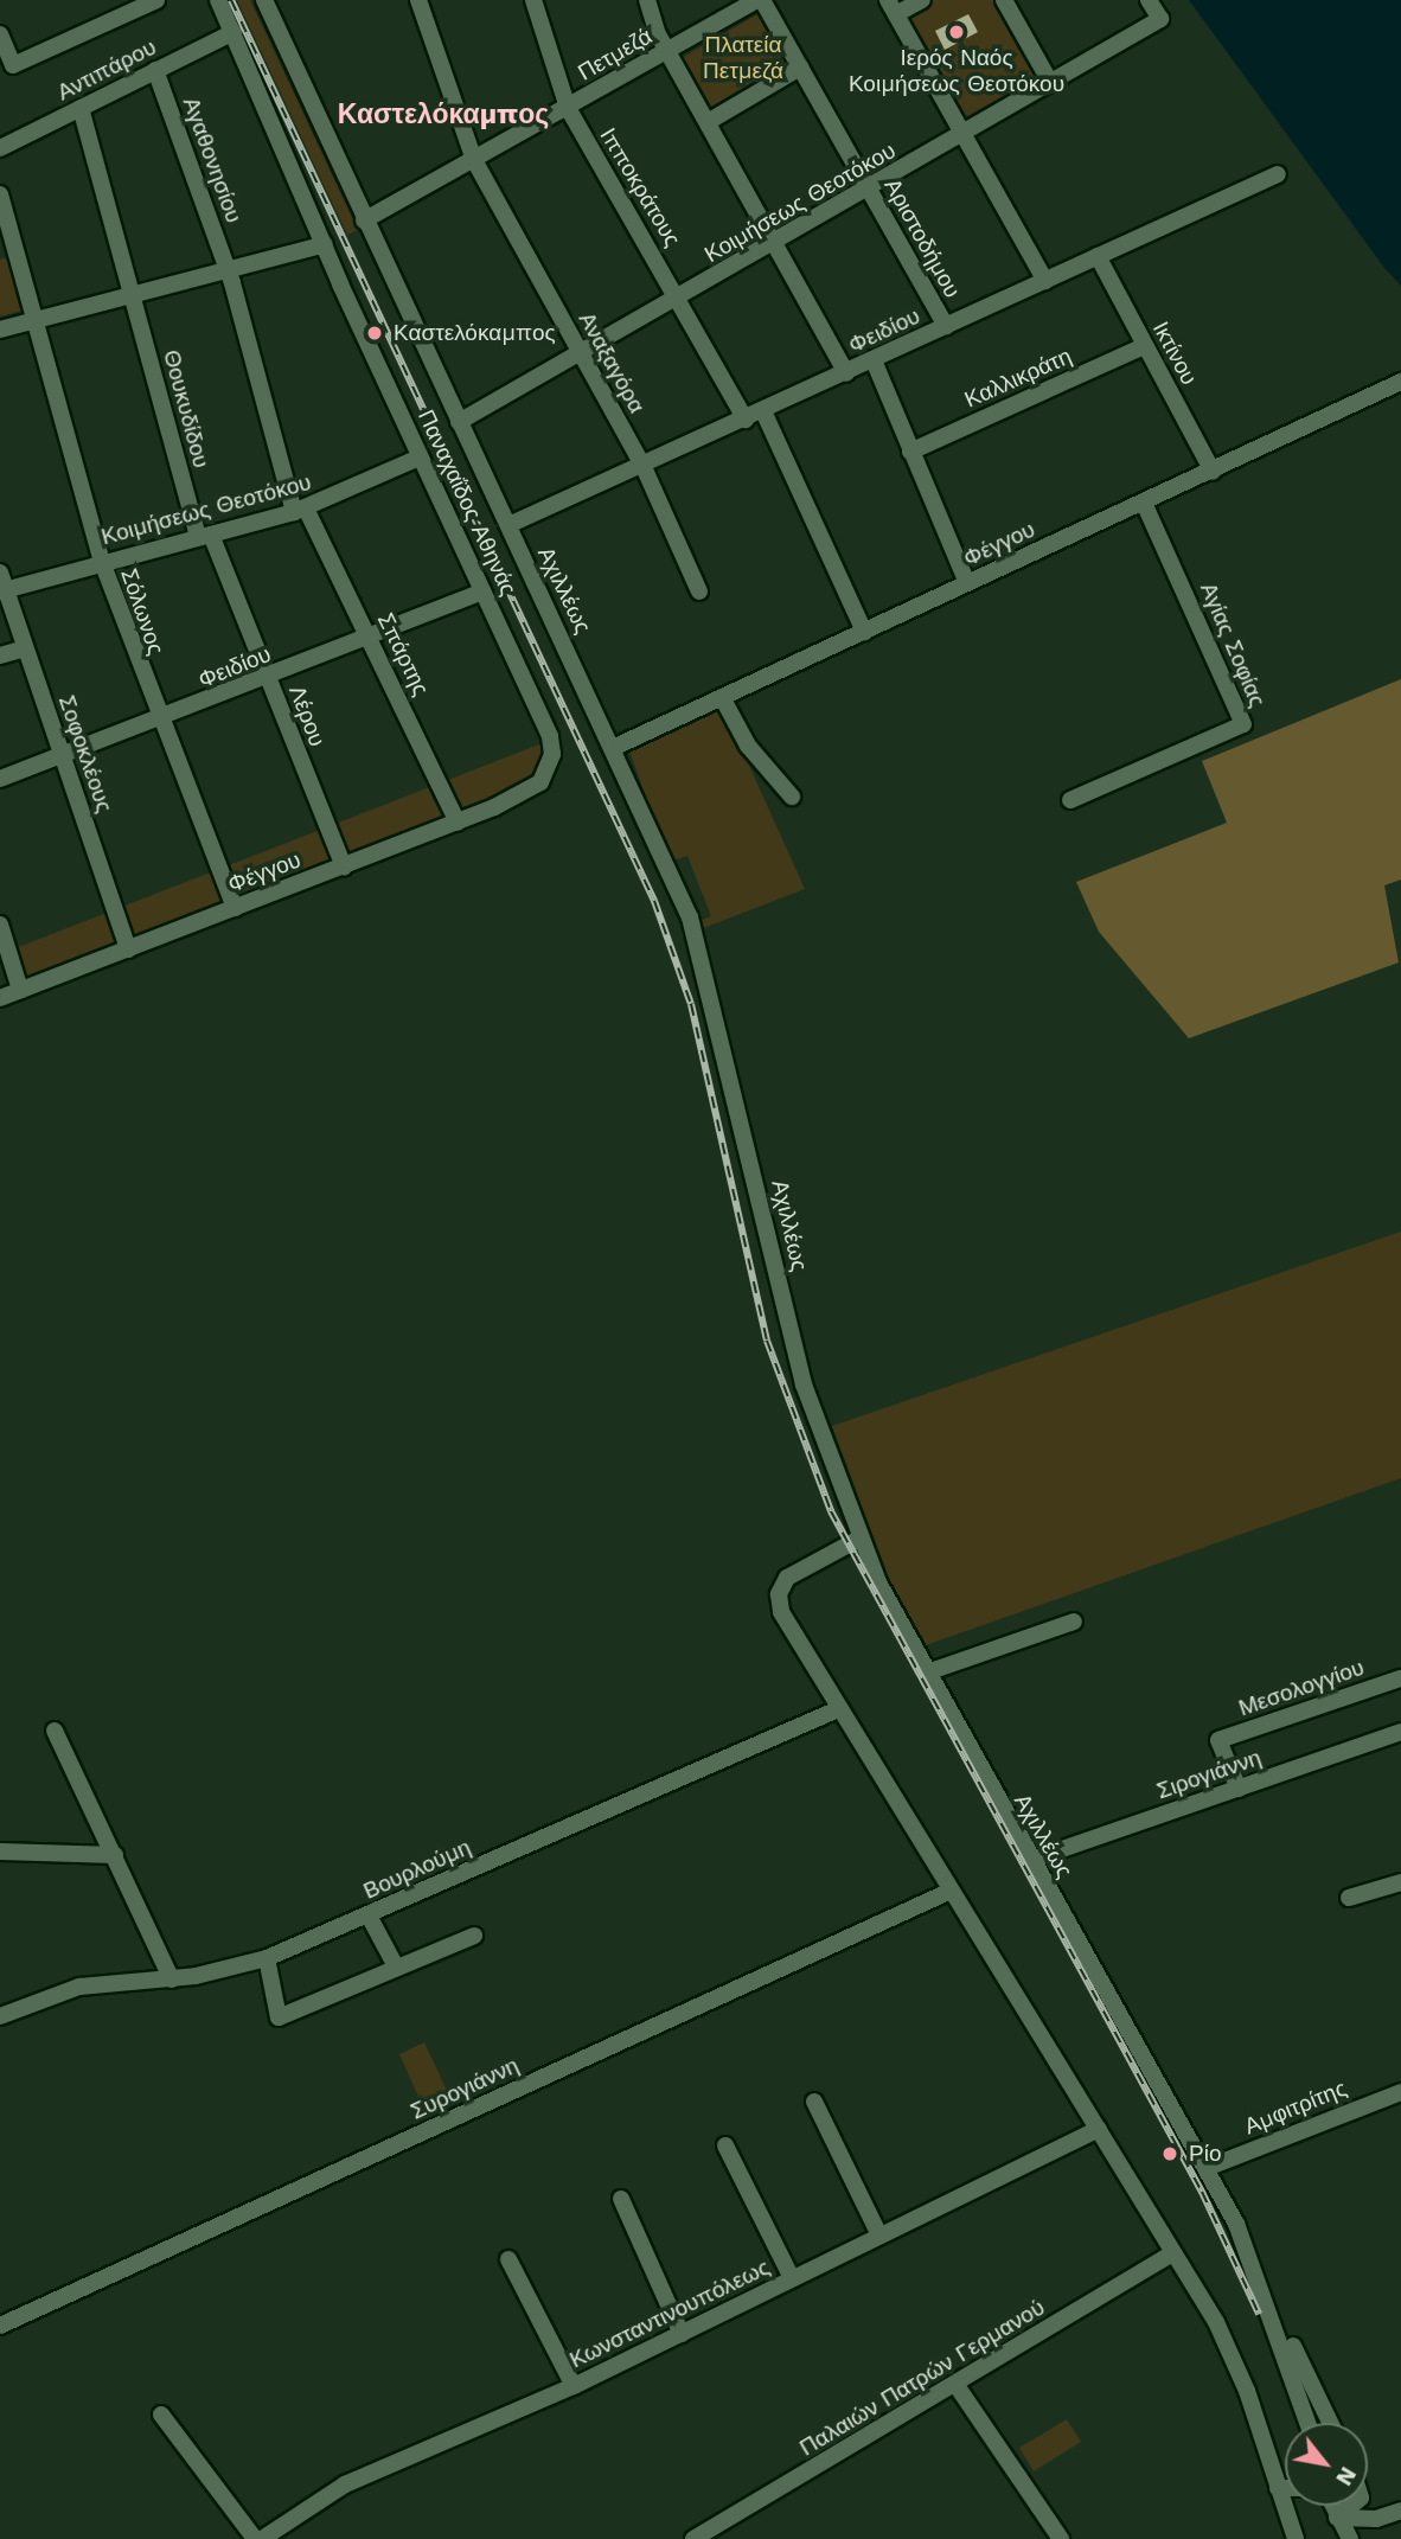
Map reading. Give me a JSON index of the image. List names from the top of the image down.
{
  "streets": {
    "street": [
      "Πετμεζά",
      "Αντιπάρου",
      "Αγαθονησίου",
      "Ιπποκράτους",
      "Κοιμήσεως Θεοτόκου",
      "Αριστοδήμου",
      "Φειδίου",
      "Ικτίνου",
      "Αναξαγόρα",
      "Καλλικράτη",
      "Θουκυδίδου",
      "Παναχαΐδος Αθηνάς",
      "Φέγγου",
      "Αχιλλέως",
      "Σόλωνος",
      "Αγίας Σοφίας",
      "Σπάρτης",
      "Λέρου",
      "Σοφοκλέους",
      "Μεσολογγίου",
      "Σιρογιάννη",
      "Βουρλούμη",
      "Συρογιάννη",
      "Αμφιτρίτης",
      "Κωνσταντινουπόλεως",
      "Παλαιών Πατρών Γερμανού"
    ]
  },
  "crossings": [
    ["Πετμεζά", "Ιπποκράτους"],
    ["Πετμεζά", "Αριστοδήμου"],
    ["Πετμεζά", "Αναξαγόρα"],
    ["Πετμεζά", "Αχιλλέως"],
    ["Αντιπάρου", "Αγαθονησίου"],
    ["Αντιπάρου", "Παναχαΐδος Αθηνάς"],
    ["Αγαθονησίου", "Σπάρτης"],
    ["Ιπποκράτους", "Κοιμήσεως Θεοτόκου"],
    ["Ιπποκράτους", "Φειδίου"],
    ["Κοιμήσεως Θεοτόκου", "Αριστοδήμου"],
    ["Κοιμήσεως Θεοτόκου", "Αναξαγόρα"],
    ["Κοιμήσεως Θεοτόκου", "Θουκυδίδου"],
    ["Κοιμήσεως Θεοτόκου", "Παναχαΐδος Αθηνάς"],
    ["Κοιμήσεως Θεοτόκου", "Αχιλλέως"],
    ["Κοιμήσεως Θεοτόκου", "Σόλωνος"],
    ["Κοιμήσεως Θεοτόκου", "Σπάρτης"],
    ["Κοιμήσεως Θεοτόκου", "Λέρου"],
    ["Κοιμήσεως Θεοτόκου", "Σοφοκλέους"],
    ["Αριστοδήμου", "Φειδίου"],
    ["Φειδίου", "Ικτίνου"],
    ["Φειδίου", "Αναξαγόρα"],
    ["Φειδίου", "Παναχαΐδος Αθηνάς"],
    ["Φειδίου", "Αχιλλέως"],
    ["Φειδίου", "Σόλωνος"],
    ["Φειδίου", "Σπάρτης"],
    ["Φειδίου", "Λέρου"],
    ["Φειδίου", "Σοφοκλέους"],
    ["Ικτίνου", "Καλλικράτη"],
    ["Ικτίνου", "Φέγγου"],
    ["Θουκυδίδου", "Λέρου"],
    ["Παναχαΐδος Αθηνάς", "Φέγγου"],
    ["Φέγγου", "Αχιλλέως"],
    ["Φέγγου", "Σόλωνος"],
    ["Φέγγου", "Αγίας Σοφίας"],
    ["Φέγγου", "Σπάρτης"],
    ["Φέγγου", "Λέρου"],
    ["Φέγγου", "Σοφοκλέους"],
    ["Αχιλλέως", "Σιρογιάννη"],
    ["Αχιλλέως", "Αμφιτρίτης"],
    ["Μεσολογγίου", "Σιρογιάννη"]
  ],
  "districts": ["Καστελόκαμπος"],
  "parks": ["Πλατεία Πετμεζά"],
  "places": ["Ιερός Ναός Κοιμήσεως Θεοτόκου", "Καστελόκαμπος", "Ρίο"],
  "north": "bottom right"
}
